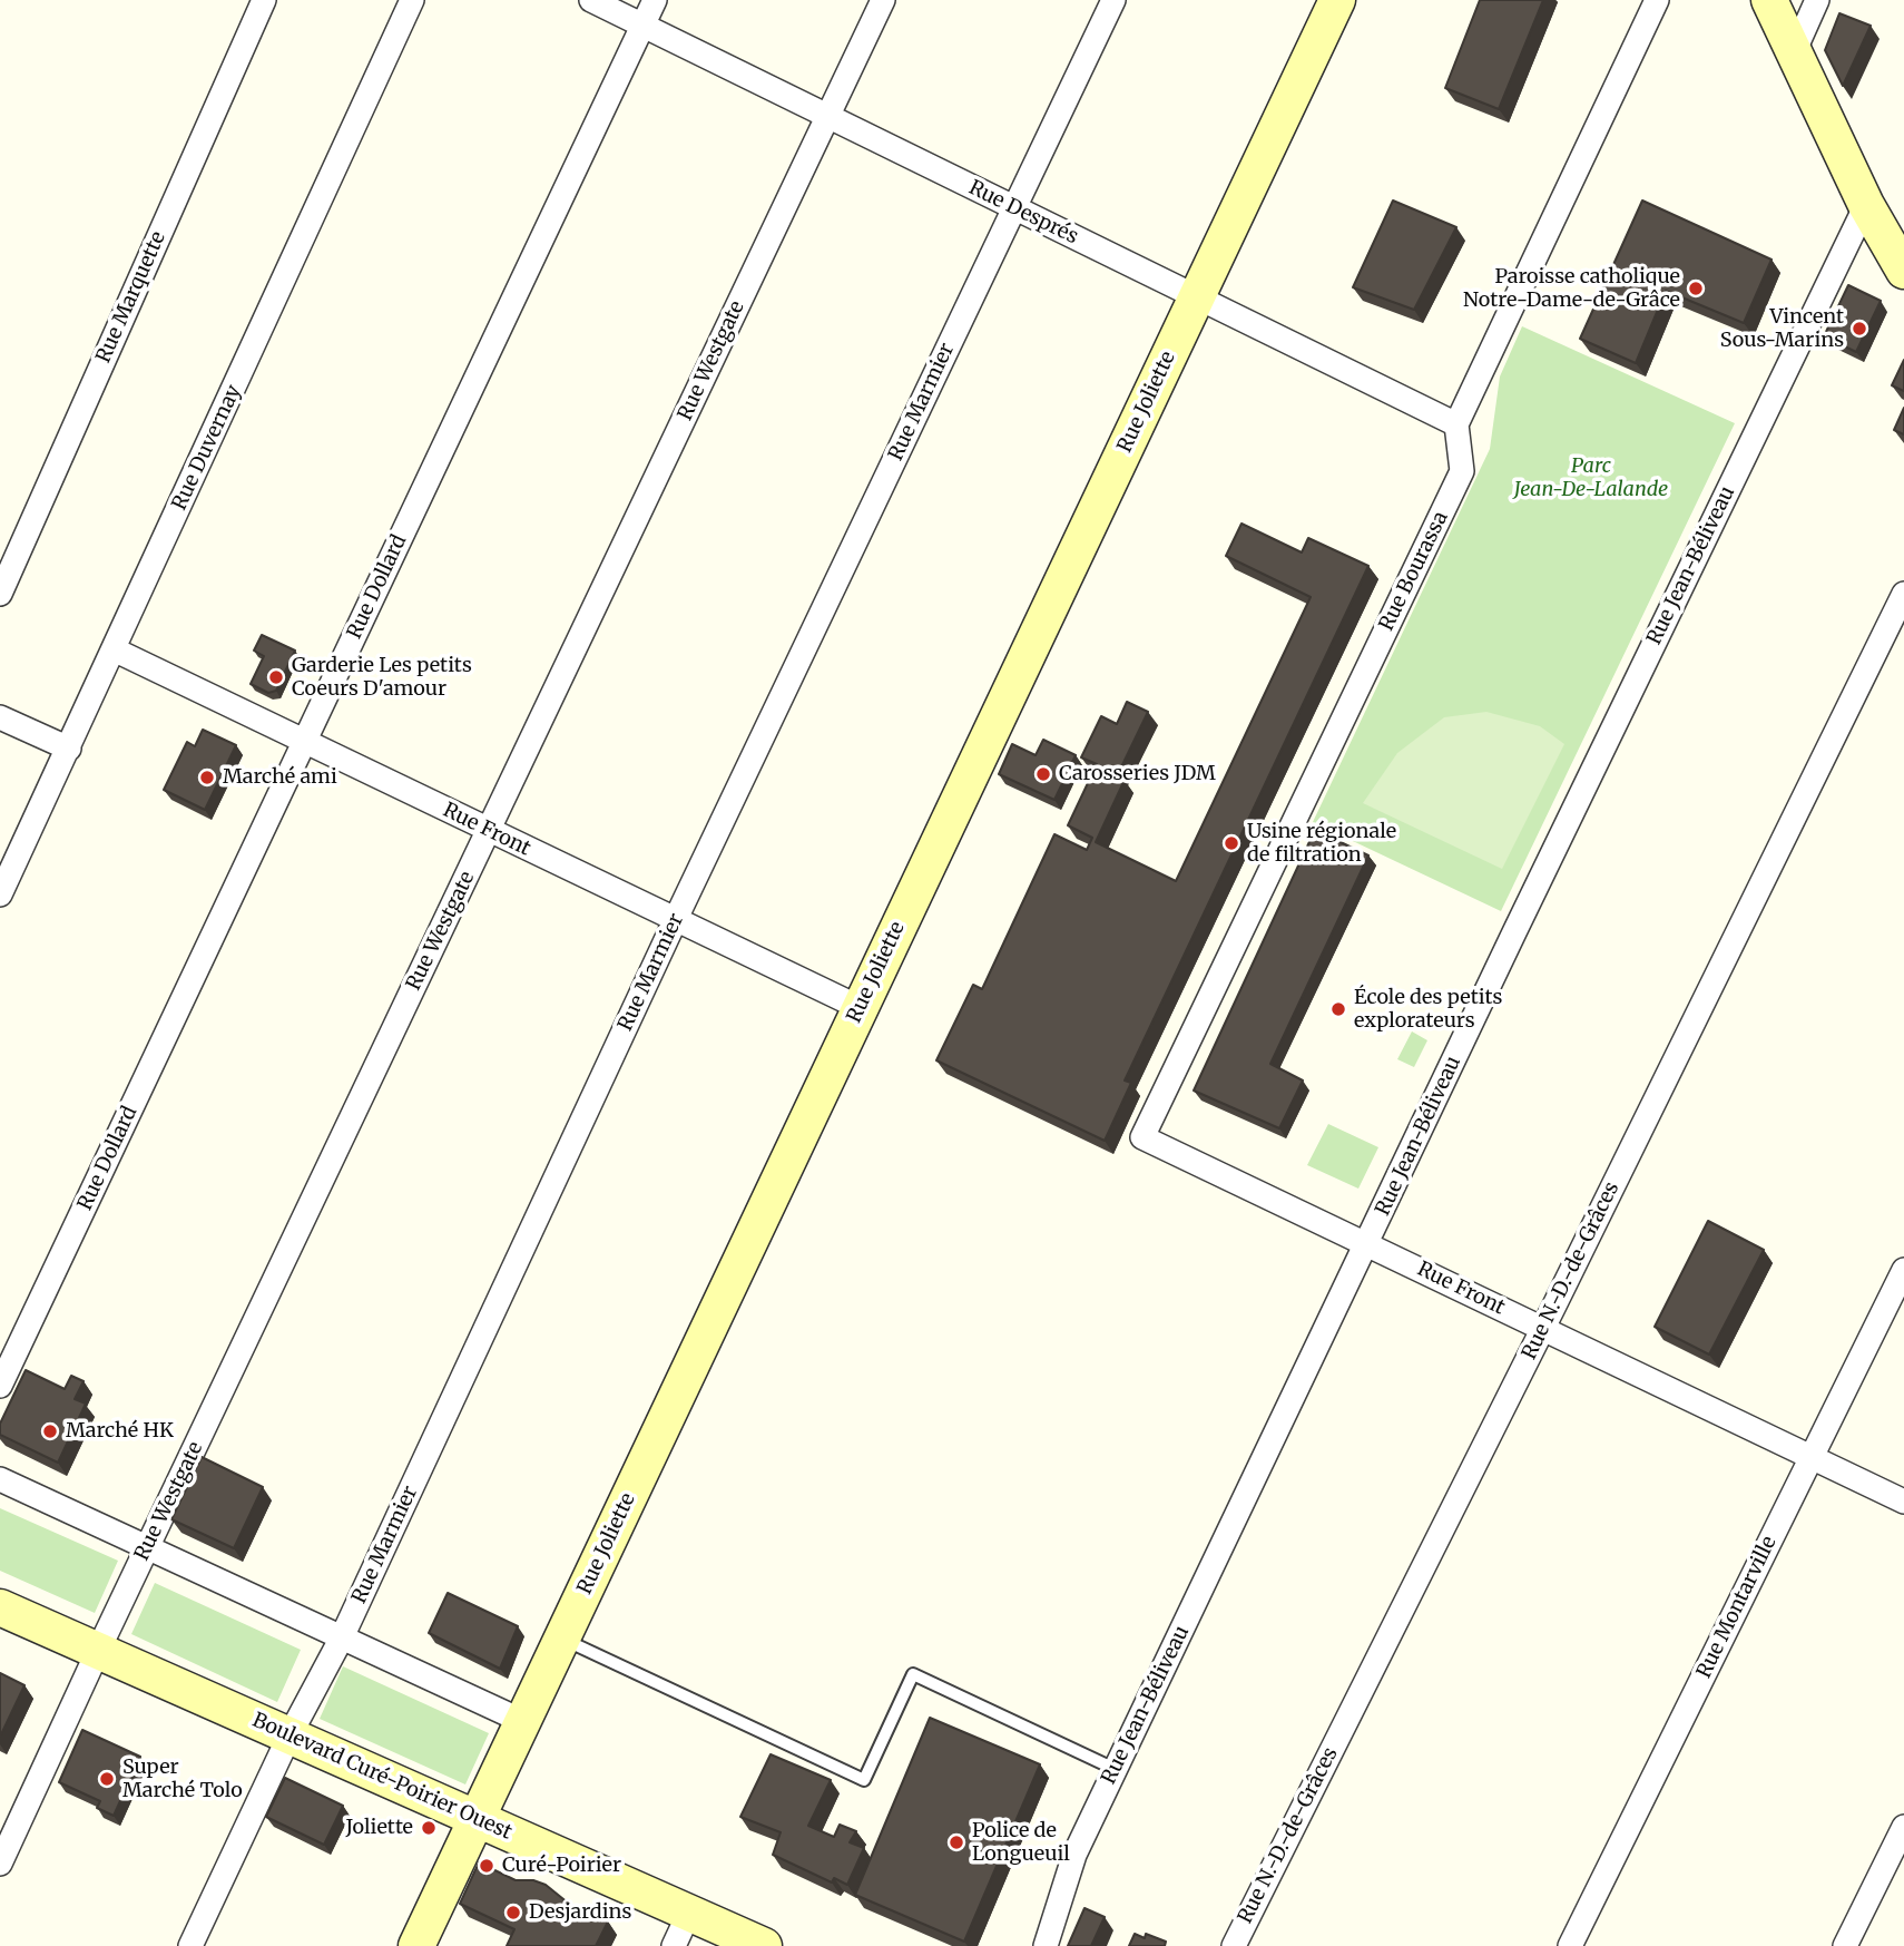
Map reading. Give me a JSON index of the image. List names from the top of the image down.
{
  "streets": {
    "street": [
      "Rue Després",
      "Rue Marquette",
      "Rue Westgate",
      "Rue Marmier",
      "Rue Joliette",
      "Rue Duvernay",
      "Rue Jean-Béliveau",
      "Rue Bourassa",
      "Rue Dollard",
      "Rue Front",
      "Rue N.-D.-de-Grâces",
      "Rue Montarville",
      "Boulevard Curé-Poirier Ouest"
    ]
  },
  "crossings": [
    ["Rue Després", "Rue Westgate"],
    ["Rue Després", "Rue Marmier"],
    ["Rue Després", "Rue Joliette"],
    ["Rue Després", "Rue Bourassa"],
    ["Rue Després", "Rue Dollard"],
    ["Rue Westgate", "Rue Front"],
    ["Rue Westgate", "Boulevard Curé-Poirier Ouest"],
    ["Rue Marmier", "Rue Front"],
    ["Rue Marmier", "Boulevard Curé-Poirier Ouest"],
    ["Rue Joliette", "Rue Front"],
    ["Rue Joliette", "Boulevard Curé-Poirier Ouest"],
    ["Rue Duvernay", "Rue Front"],
    ["Rue Jean-Béliveau", "Rue Front"],
    ["Rue Bourassa", "Rue Front"],
    ["Rue Dollard", "Rue Front"],
    ["Rue Front", "Rue N.-D.-de-Grâces"],
    ["Rue Front", "Rue Montarville"]
  ],
  "parks": ["Parc Jean-De-Lalande"],
  "places": [
    "Paroisse catholique Notre-Dame-de-Grâce",
    "Vincent Sous-Marins",
    "Garderie Les petits Coeurs D'amour",
    "Carosseries JDM",
    "Marché ami",
    "Usine régionale de filtration",
    "École des petits explorateurs",
    "Marché HK",
    "Super Marché Tolo",
    "Joliette",
    "Police de Longueuil",
    "Curé-Poirier",
    "Desjardins"
  ]
}
